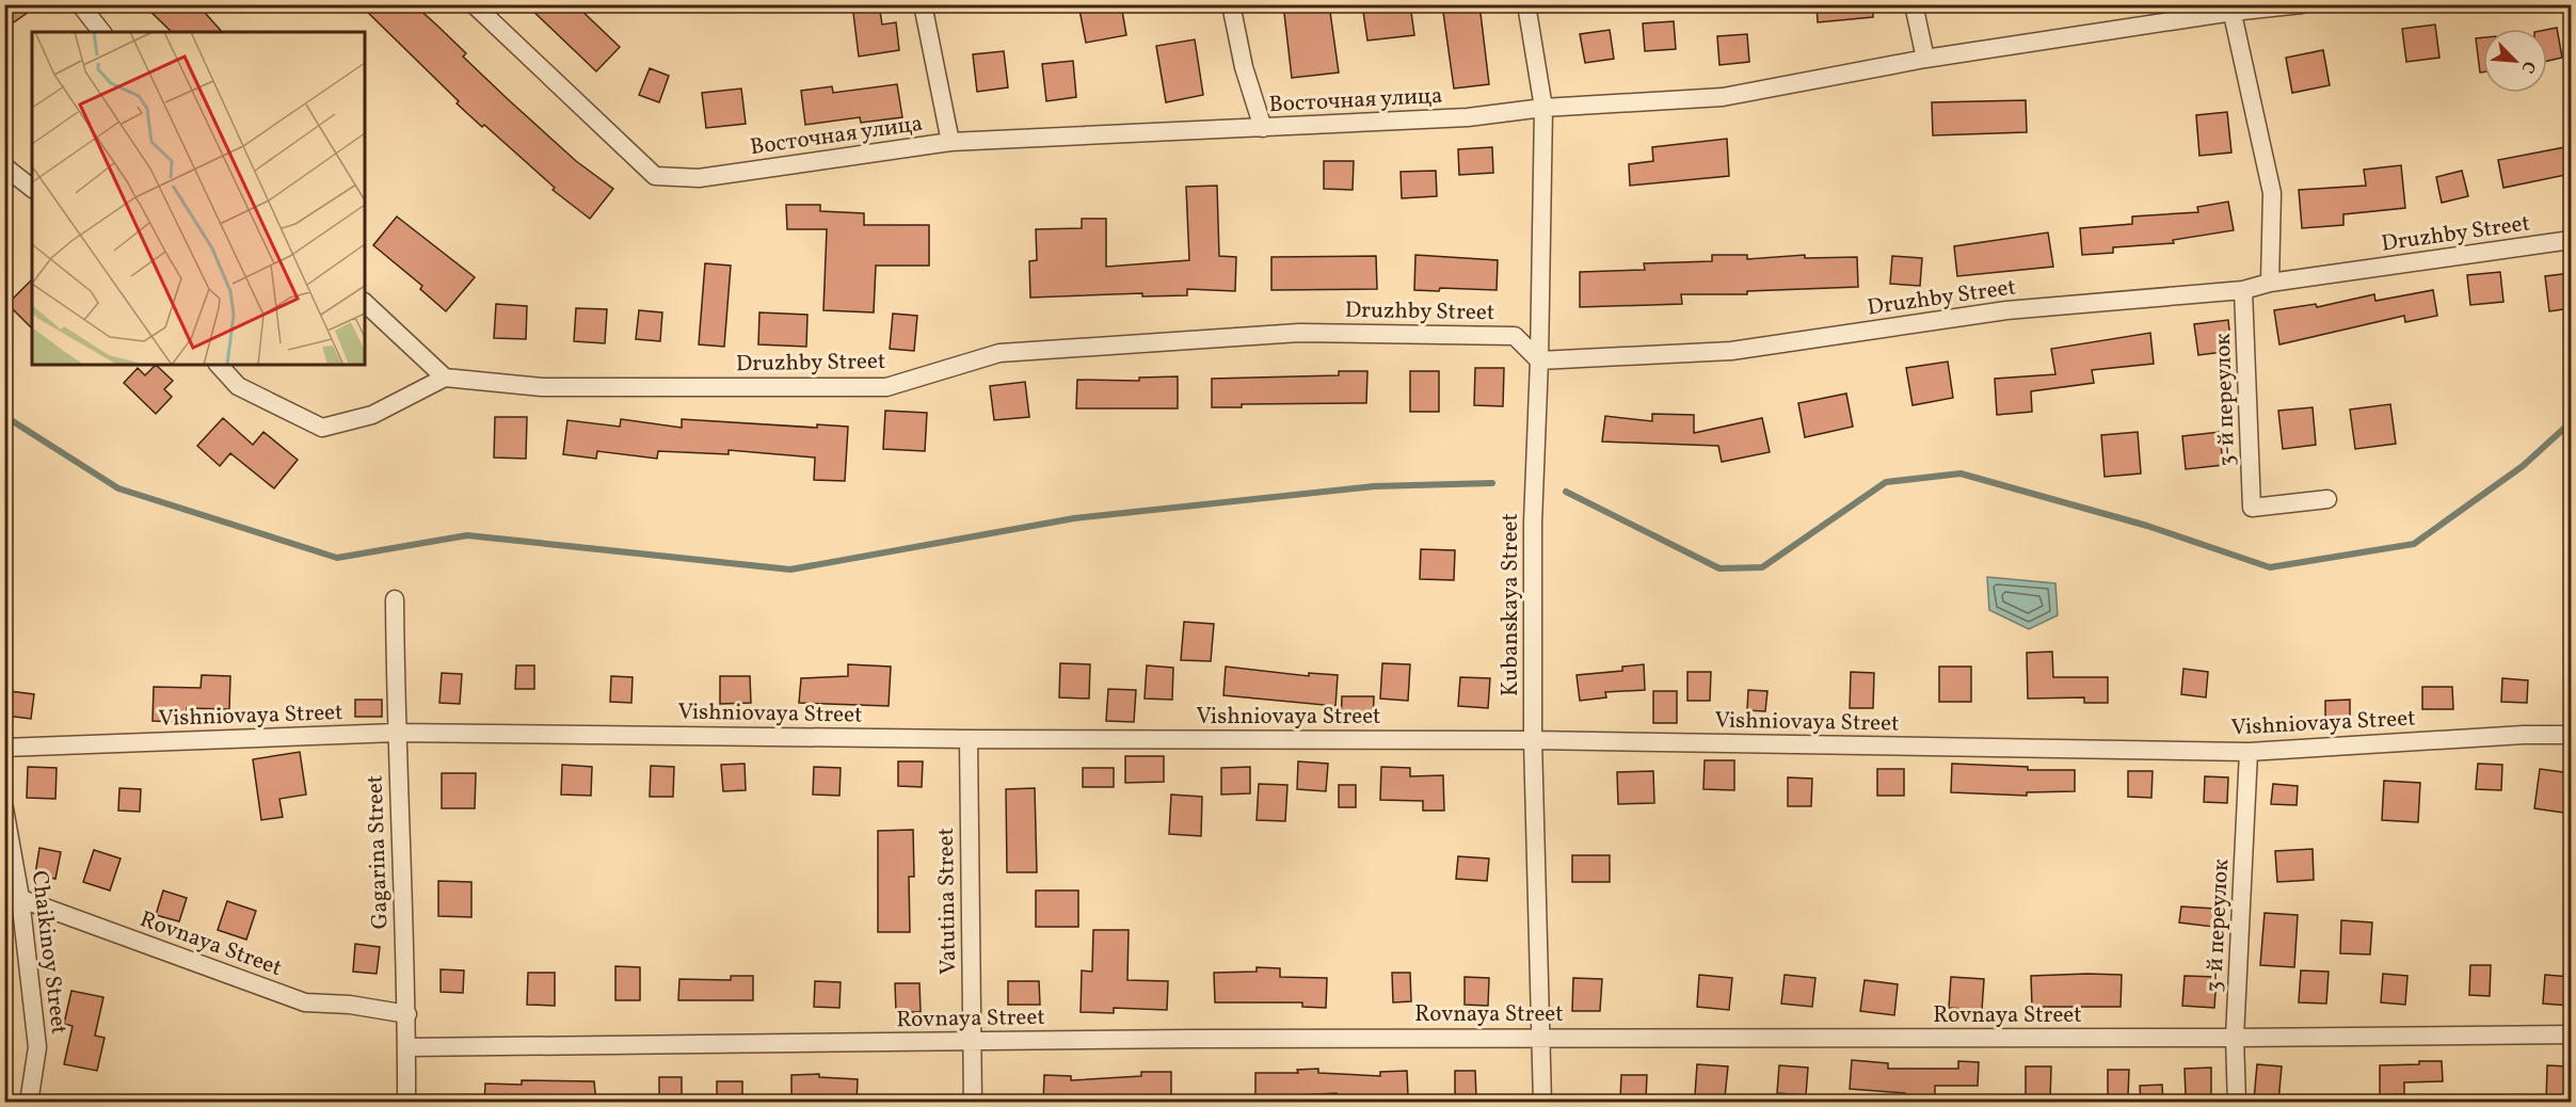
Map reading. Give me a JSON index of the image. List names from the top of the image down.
{
  "streets": {
    "street": [
      "Восточная улица",
      "Druzhby Street",
      "3-й переулок",
      "Kubanskaya Street",
      "Vishniovaya Street",
      "Gagarina Street",
      "Vatutina Street",
      "Rovnaya Street",
      "Chaikinoy Street"
    ]
  },
  "crossings": [
    ["Восточная улица", "Kubanskaya Street"],
    ["Druzhby Street", "3-й переулок"],
    ["Druzhby Street", "Kubanskaya Street"],
    ["3-й переулок", "Vishniovaya Street"],
    ["3-й переулок", "Rovnaya Street"],
    ["Kubanskaya Street", "Vishniovaya Street"],
    ["Kubanskaya Street", "Rovnaya Street"],
    ["Vishniovaya Street", "Gagarina Street"],
    ["Vishniovaya Street", "Vatutina Street"],
    ["Gagarina Street", "Rovnaya Street"],
    ["Vatutina Street", "Rovnaya Street"],
    ["Rovnaya Street", "Chaikinoy Street"]
  ],
  "north": "bottom right"
}
